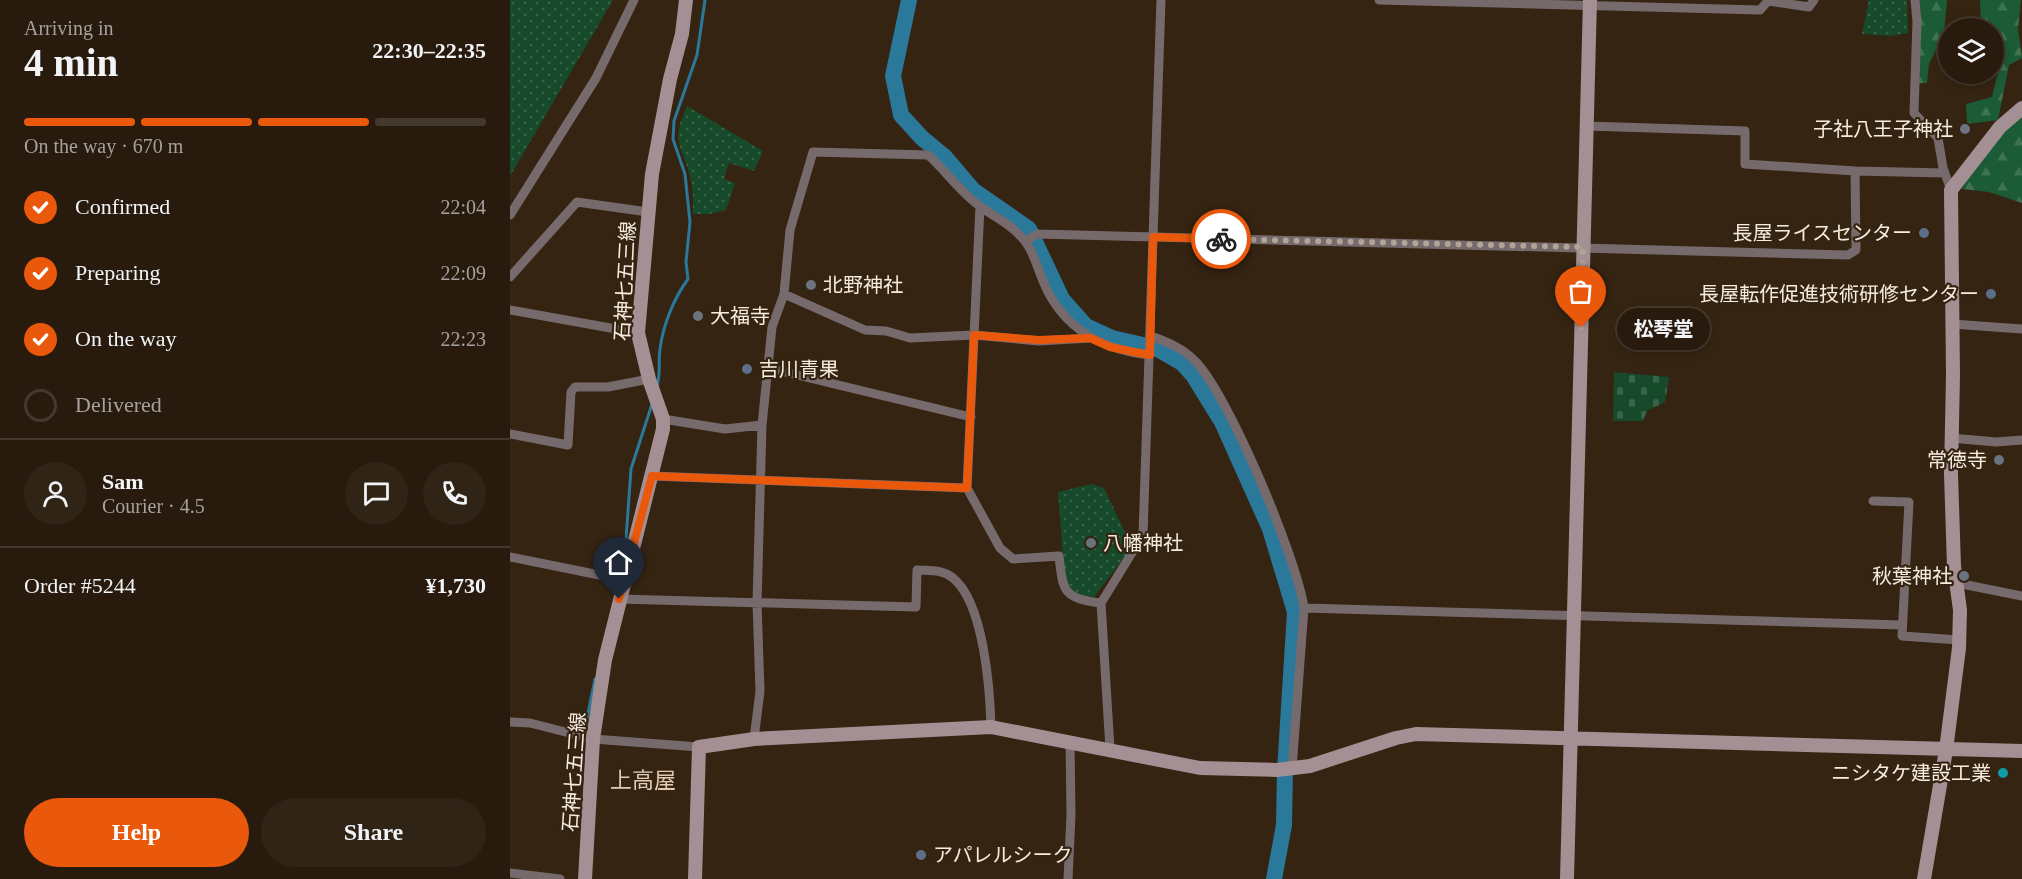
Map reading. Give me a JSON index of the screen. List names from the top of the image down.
{
  "streets": {
    "street": ["石神七五三線"]
  },
  "districts": ["上高屋"],
  "places": [
    "子社八王子神社",
    "長屋ライスセンター",
    "北野神社",
    "長屋転作促進技術研修センター",
    "大福寺",
    "松琴堂",
    "吉川青果",
    "常徳寺",
    "八幡神社",
    "秋葉神社",
    "ニシタケ建設工業",
    "アパレルシーク"
  ],
  "page": {
    "heading": ["4 min", "Arriving in", "22:30–22:35"],
    "panel": [
      "Sam",
      "Courier · 4.5",
      "Order #5244",
      "¥1,730"
    ],
    "bar": "On the way · 670 m",
    "list": [
      ["Confirmed", "22:04"],
      ["Preparing", "22:09"],
      ["On the way", "22:23"],
      "Delivered"
    ],
    "bubble": "松琴堂",
    "buttons": ["Help", "Share"]
  }
}
